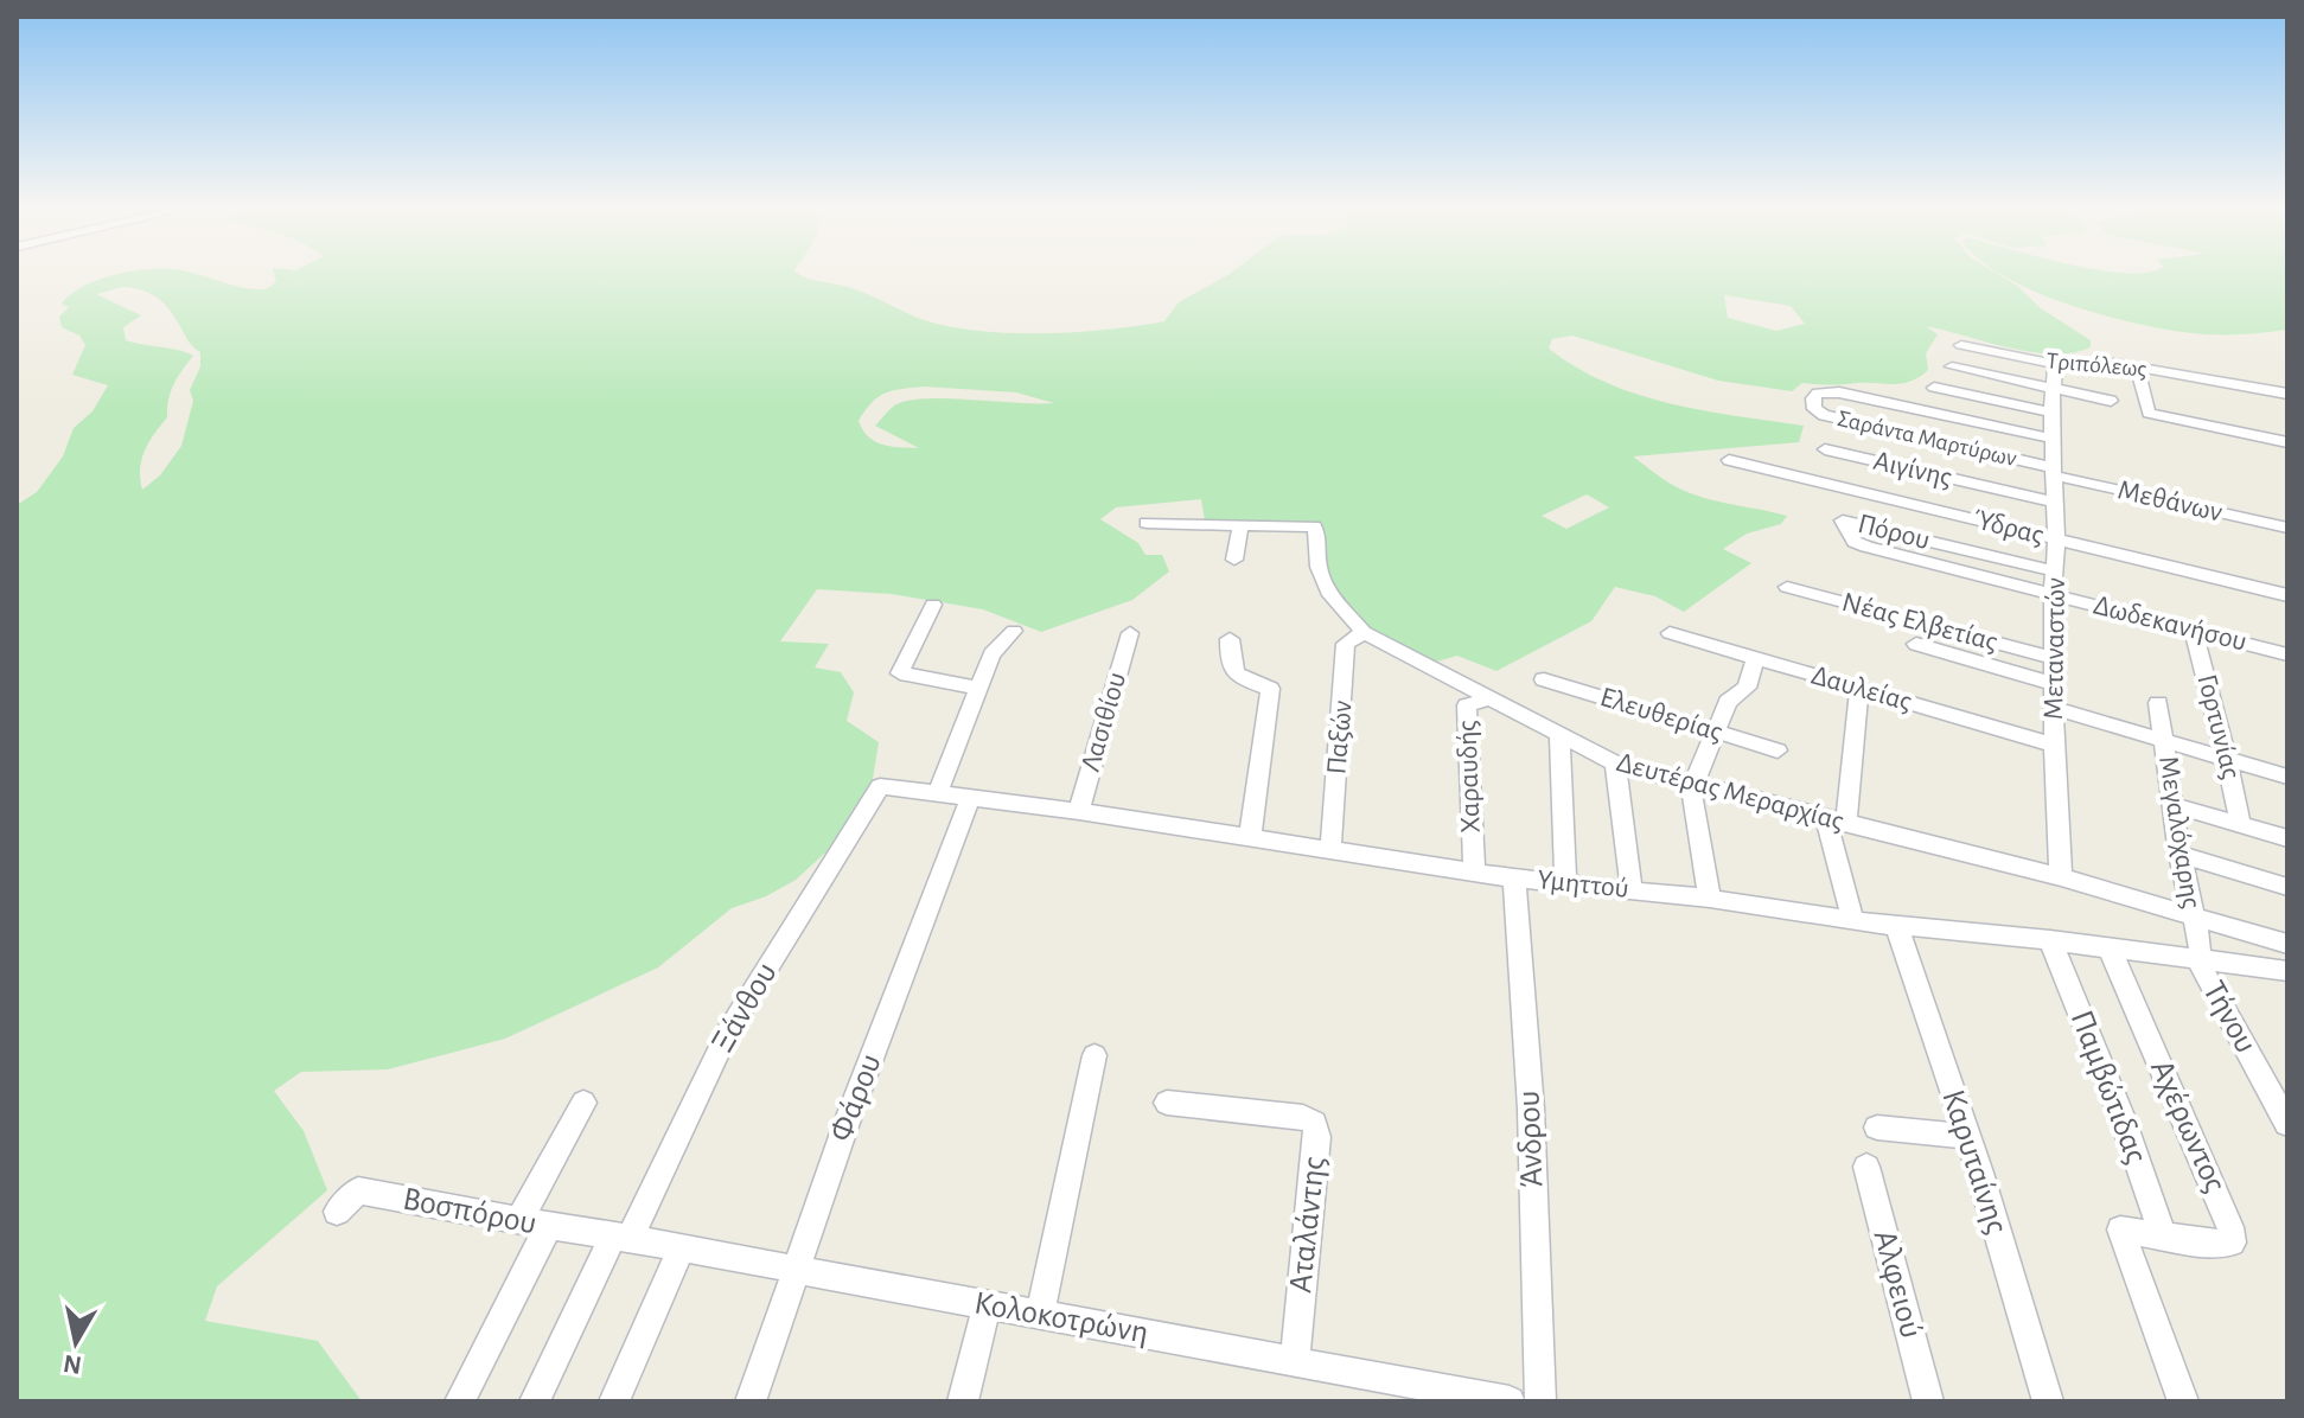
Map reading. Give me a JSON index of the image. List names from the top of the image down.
{
  "streets": {
    "street": [
      "Τριπόλεως",
      "Σαράντα Μαρτύρων",
      "Αιγίνης",
      "Μεθάνων",
      "Ύδρας",
      "Πόρου",
      "Νέας Ελβετίας",
      "Δωδεκανήσου",
      "Μεταναστών",
      "Δαυλείας",
      "Ελευθερίας",
      "Λασιθίου",
      "Γορτυνίας",
      "Παξών",
      "Χαραυδής",
      "Δευτέρας Μεραρχίας",
      "Μεγαλόχαρης",
      "Υμηττού",
      "Ξάνθου",
      "Τήνου",
      "Παμβώτιδας",
      "Φάρου",
      "Αχέρωντος",
      "Άνδρου",
      "Καρυταίνης",
      "Βοσπόρου",
      "Αταλάντης",
      "Αλφειού",
      "Κολοκοτρώνη"
    ]
  },
  "crossings": [
    ["Τριπόλεως", "Μεταναστών"],
    ["Σαράντα Μαρτύρων", "Μεθάνων"],
    ["Σαράντα Μαρτύρων", "Μεταναστών"],
    ["Αιγίνης", "Μεταναστών"],
    ["Μεθάνων", "Μεταναστών"],
    ["Ύδρας", "Μεταναστών"],
    ["Πόρου", "Δωδεκανήσου"],
    ["Πόρου", "Μεταναστών"],
    ["Νέας Ελβετίας", "Μεταναστών"],
    ["Δωδεκανήσου", "Μεταναστών"],
    ["Δωδεκανήσου", "Γορτυνίας"],
    ["Μεταναστών", "Δαυλείας"],
    ["Μεταναστών", "Δευτέρας Μεραρχίας"],
    ["Λασιθίου", "Υμηττού"],
    ["Παξών", "Δευτέρας Μεραρχίας"],
    ["Παξών", "Υμηττού"],
    ["Χαραυδής", "Δευτέρας Μεραρχίας"],
    ["Χαραυδής", "Υμηττού"],
    ["Δευτέρας Μεραρχίας", "Μεγαλόχαρης"],
    ["Μεγαλόχαρης", "Υμηττού"],
    ["Μεγαλόχαρης", "Τήνου"],
    ["Υμηττού", "Ξάνθου"],
    ["Υμηττού", "Τήνου"],
    ["Υμηττού", "Παμβώτιδας"],
    ["Υμηττού", "Φάρου"],
    ["Υμηττού", "Αχέρωντος"],
    ["Υμηττού", "Άνδρου"],
    ["Υμηττού", "Καρυταίνης"],
    ["Ξάνθου", "Βοσπόρου"],
    ["Ξάνθου", "Κολοκοτρώνη"],
    ["Παμβώτιδας", "Αχέρωντος"],
    ["Φάρου", "Κολοκοτρώνη"],
    ["Βοσπόρου", "Κολοκοτρώνη"],
    ["Αταλάντης", "Κολοκοτρώνη"]
  ],
  "north": "bottom"
}
